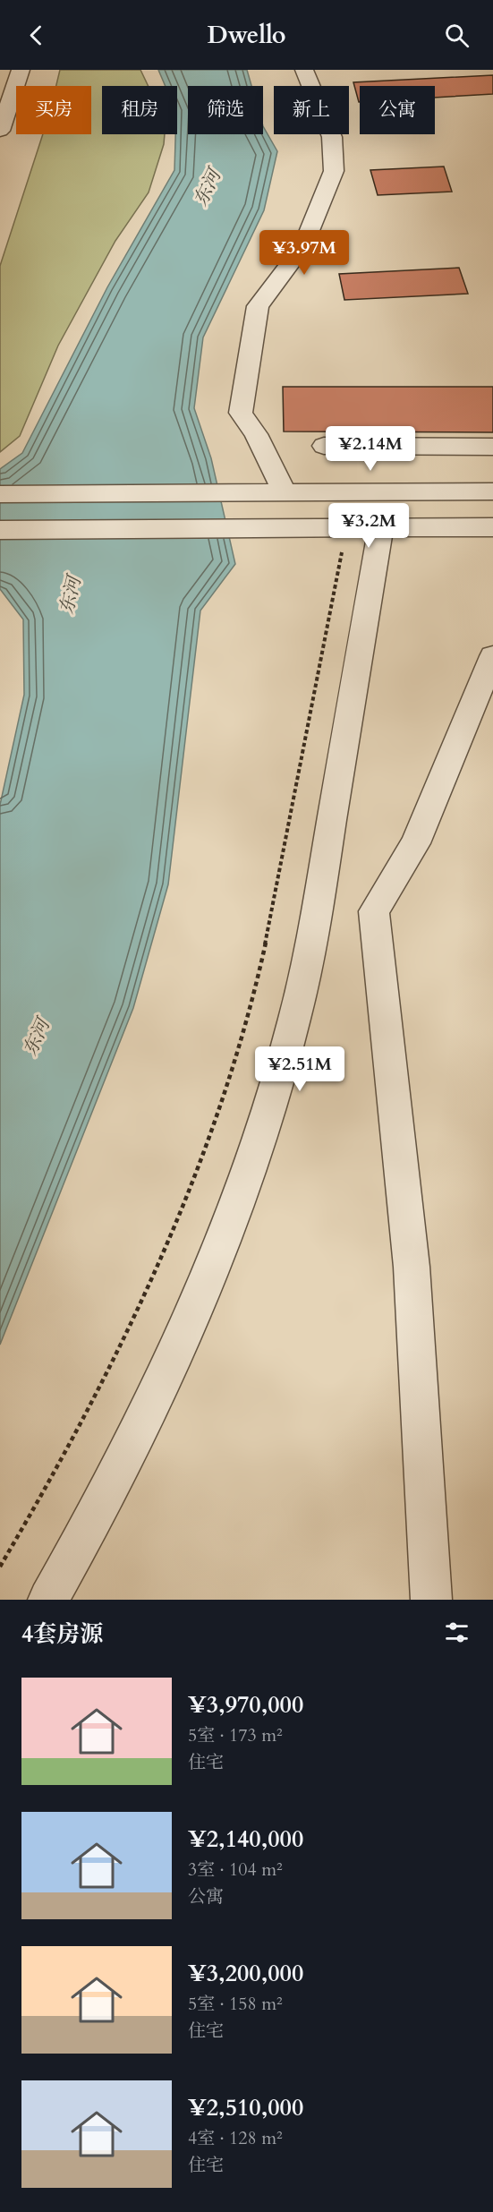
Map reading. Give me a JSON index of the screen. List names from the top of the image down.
{
  "water": ["东河"],
  "page": {
    "header": "Dwello",
    "chip": [
      "买房",
      "租房",
      "筛选",
      "新上",
      "公寓"
    ],
    "price": [
      "¥3.97M",
      "¥2.14M",
      "¥3.2M",
      "¥2.51M"
    ],
    "heading": "4套房源",
    "list": [
      {
        "name": "¥3,970,000",
        "note": "5室 · 173 m² · 住宅"
      },
      {
        "name": "¥2,140,000",
        "note": "3室 · 104 m² · 公寓"
      },
      {
        "name": "¥3,200,000",
        "note": "5室 · 158 m² · 住宅"
      },
      {
        "name": "¥2,510,000",
        "note": "4室 · 128 m² · 住宅"
      }
    ]
  }
}
